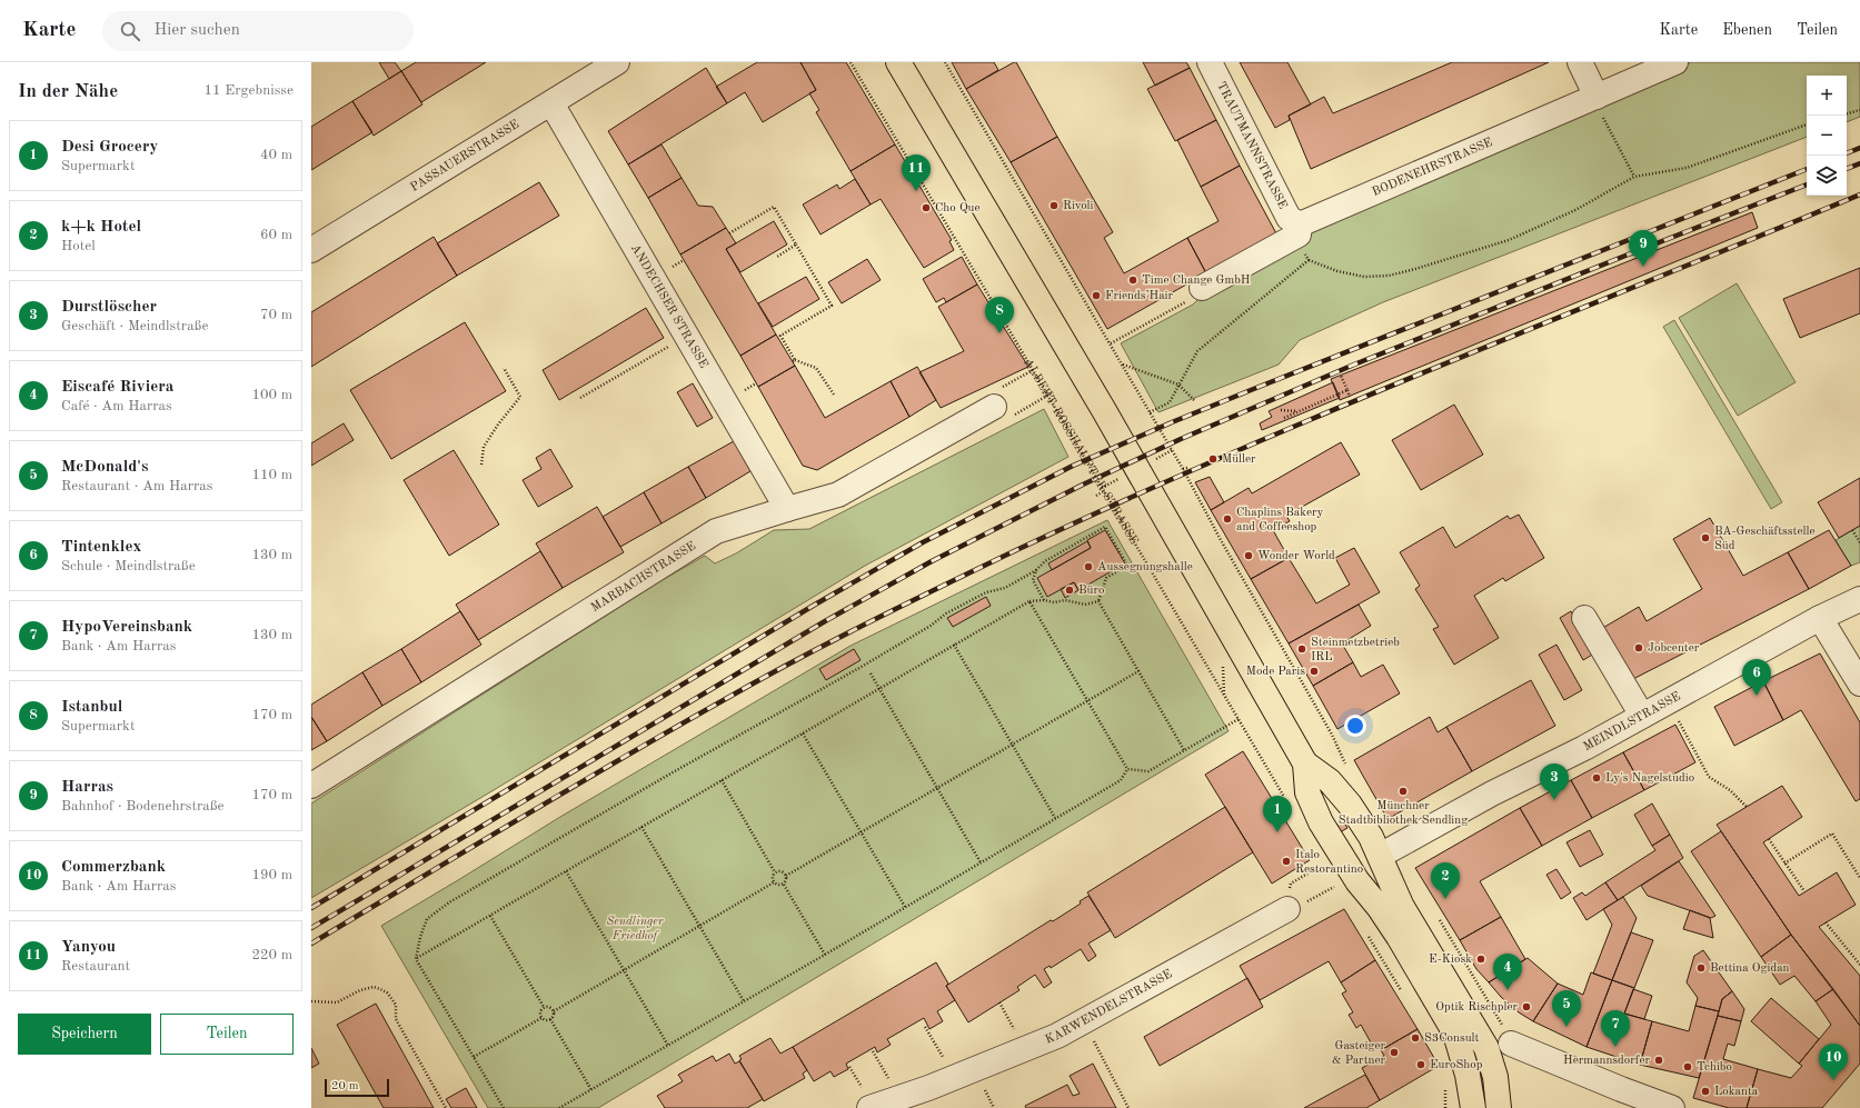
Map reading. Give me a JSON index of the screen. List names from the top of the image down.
{
  "streets": {
    "street": [
      "TRAUTMANNSTRASSE",
      "PASSAUERSTRASSE",
      "BODENEHRSTRASSE",
      "ANDECHSER STRASSE",
      "MARBACHSTRASSE",
      "MEINDLSTRASSE",
      "KARWENDELSTRASSE"
    ],
    "path": ["ALBERT-ROSSHAUPTER-STRASSE"]
  },
  "crossings": [
    ["TRAUTMANNSTRASSE", "BODENEHRSTRASSE"],
    ["PASSAUERSTRASSE", "ANDECHSER STRASSE"],
    ["ANDECHSER STRASSE", "MARBACHSTRASSE"]
  ],
  "parks": ["Sendlinger Friedhof"],
  "places": [
    "Rivoli",
    "Cho Que",
    "Time Change GmbH",
    "Friends’Hair",
    "Müller",
    "Chaplins Bakery and Coffeeshop",
    "BA-Geschäftsstelle Süd",
    "Wonder World",
    "Aussegnungshalle",
    "Büro",
    "Jobcenter",
    "Steinmetzbetrieb IRL",
    "Mode Paris",
    "Ly's Nagelstudio",
    "Münchner Stadtbibliothek Sendling",
    "Italo Restorantino",
    "E-Kiosk",
    "Bettina Ogidan",
    "Optik Rischpler",
    "S3Consult",
    "Gasteiger & Partner",
    "Hermannsdorfer",
    "EuroShop",
    "Tchibo",
    "Lokanta"
  ],
  "scale_bar": "20 m",
  "page": {
    "header": "Karte",
    "search": "Hier suchen",
    "nav": ["Karte", "Ebenen", "Teilen"],
    "heading": ["In der Nähe", "11 Ergebnisse"],
    "map_buttons": ["+", "−"],
    "list": [
      {
        "mark": "1",
        "name": "Desi Grocery",
        "note": "Supermarkt",
        "value": "40 m"
      },
      {
        "mark": "2",
        "name": "k+k Hotel",
        "note": "Hotel",
        "value": "60 m"
      },
      {
        "mark": "3",
        "name": "Durstlöscher",
        "note": "Geschäft · Meindlstraße",
        "value": "70 m"
      },
      {
        "mark": "4",
        "name": "Eiscafé Riviera",
        "note": "Café · Am Harras",
        "value": "100 m"
      },
      {
        "mark": "5",
        "name": "McDonald's",
        "note": "Restaurant · Am Harras",
        "value": "110 m"
      },
      {
        "mark": "6",
        "name": "Tintenklex",
        "note": "Schule · Meindlstraße",
        "value": "130 m"
      },
      {
        "mark": "7",
        "name": "HypoVereinsbank",
        "note": "Bank · Am Harras",
        "value": "130 m"
      },
      {
        "mark": "8",
        "name": "Istanbul",
        "note": "Supermarkt",
        "value": "170 m"
      },
      {
        "mark": "9",
        "name": "Harras",
        "note": "Bahnhof · Bodenehrstraße",
        "value": "170 m"
      },
      {
        "mark": "10",
        "name": "Commerzbank",
        "note": "Bank · Am Harras",
        "value": "190 m"
      },
      {
        "mark": "11",
        "name": "Yanyou",
        "note": "Restaurant",
        "value": "220 m"
      }
    ],
    "pins": [
      "11",
      "9",
      "8",
      "6",
      "3",
      "1",
      "2",
      "4",
      "5",
      "7",
      "10"
    ],
    "buttons": ["Speichern", "Teilen"],
    "scale": "20 m"
  }
}
